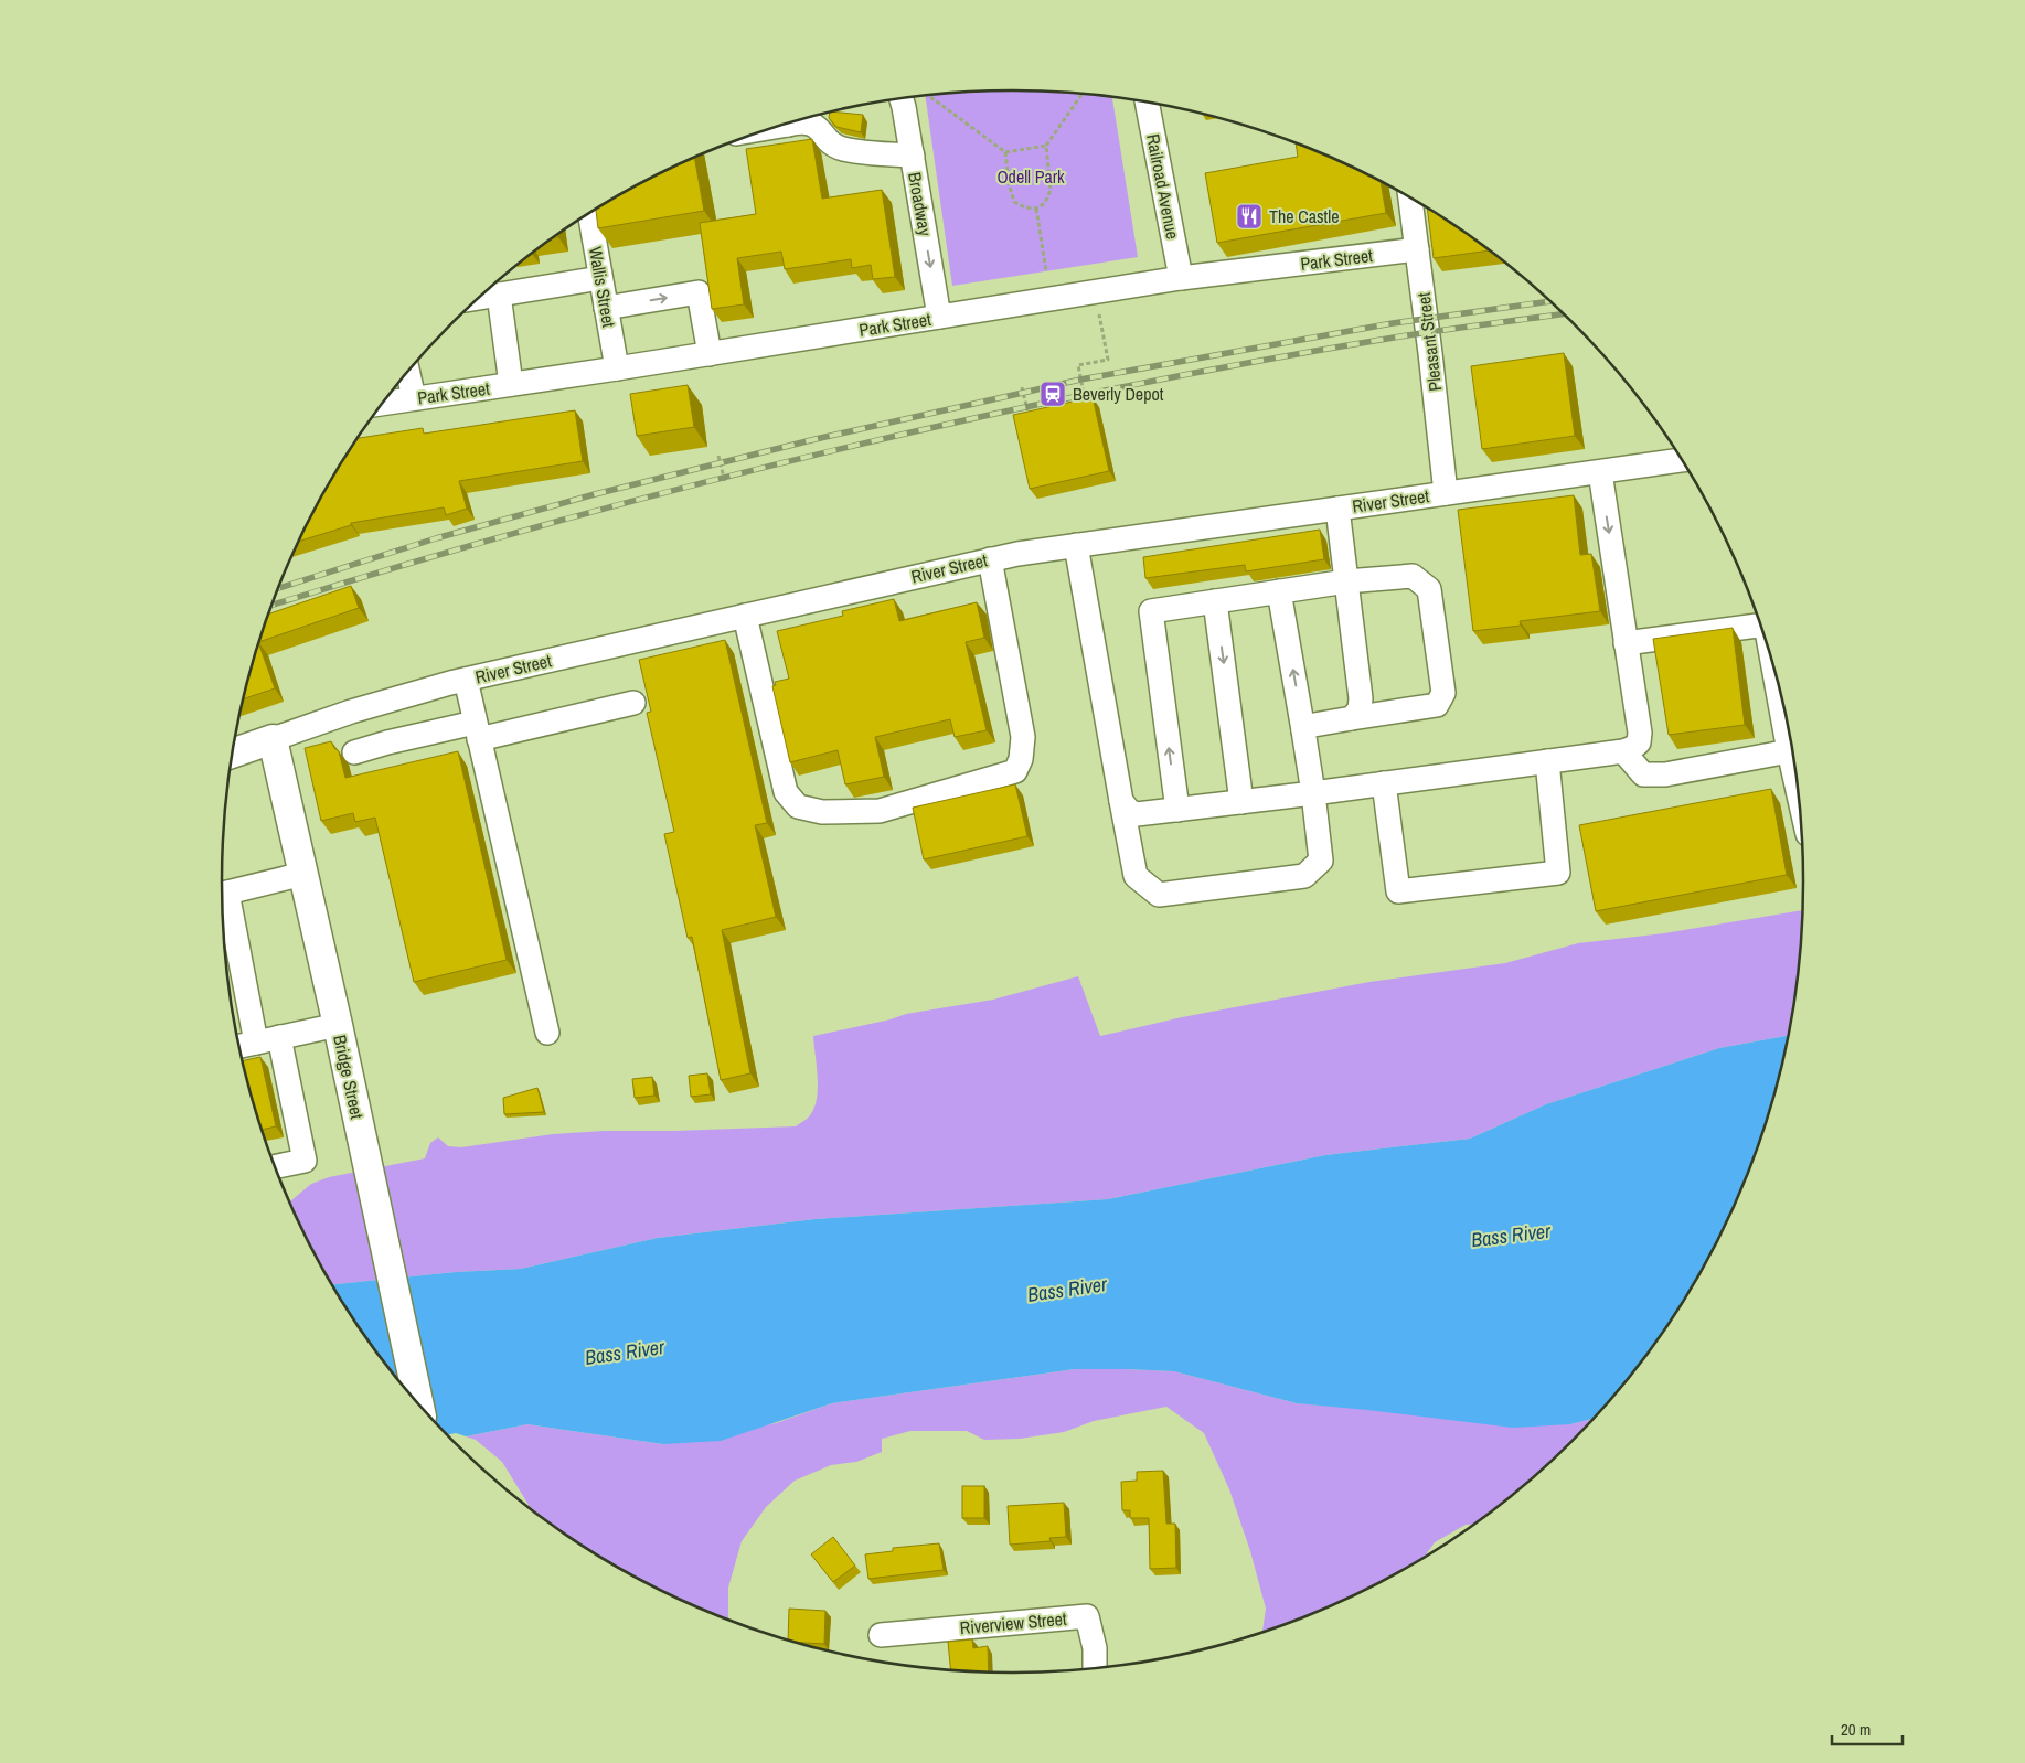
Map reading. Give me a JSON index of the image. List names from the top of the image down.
{
  "streets": {
    "main road": ["River Street", "Bridge Street"],
    "street": [
      "Railroad Avenue",
      "Broadway",
      "Park Street",
      "Wallis Street",
      "Pleasant Street",
      "Riverview Street"
    ]
  },
  "crossings": [
    ["Railroad Avenue", "Park Street"],
    ["Broadway", "Park Street"],
    ["Park Street", "Wallis Street"],
    ["Park Street", "Pleasant Street"],
    ["Pleasant Street", "River Street"],
    ["River Street", "Bridge Street"]
  ],
  "one_way": ["Broadway"],
  "water": ["Bass River"],
  "parks": ["Odell Park"],
  "places": {
    "restaurant": ["The Castle"],
    "station": ["Beverly Depot"]
  },
  "scale_bar": "20 m"
}
